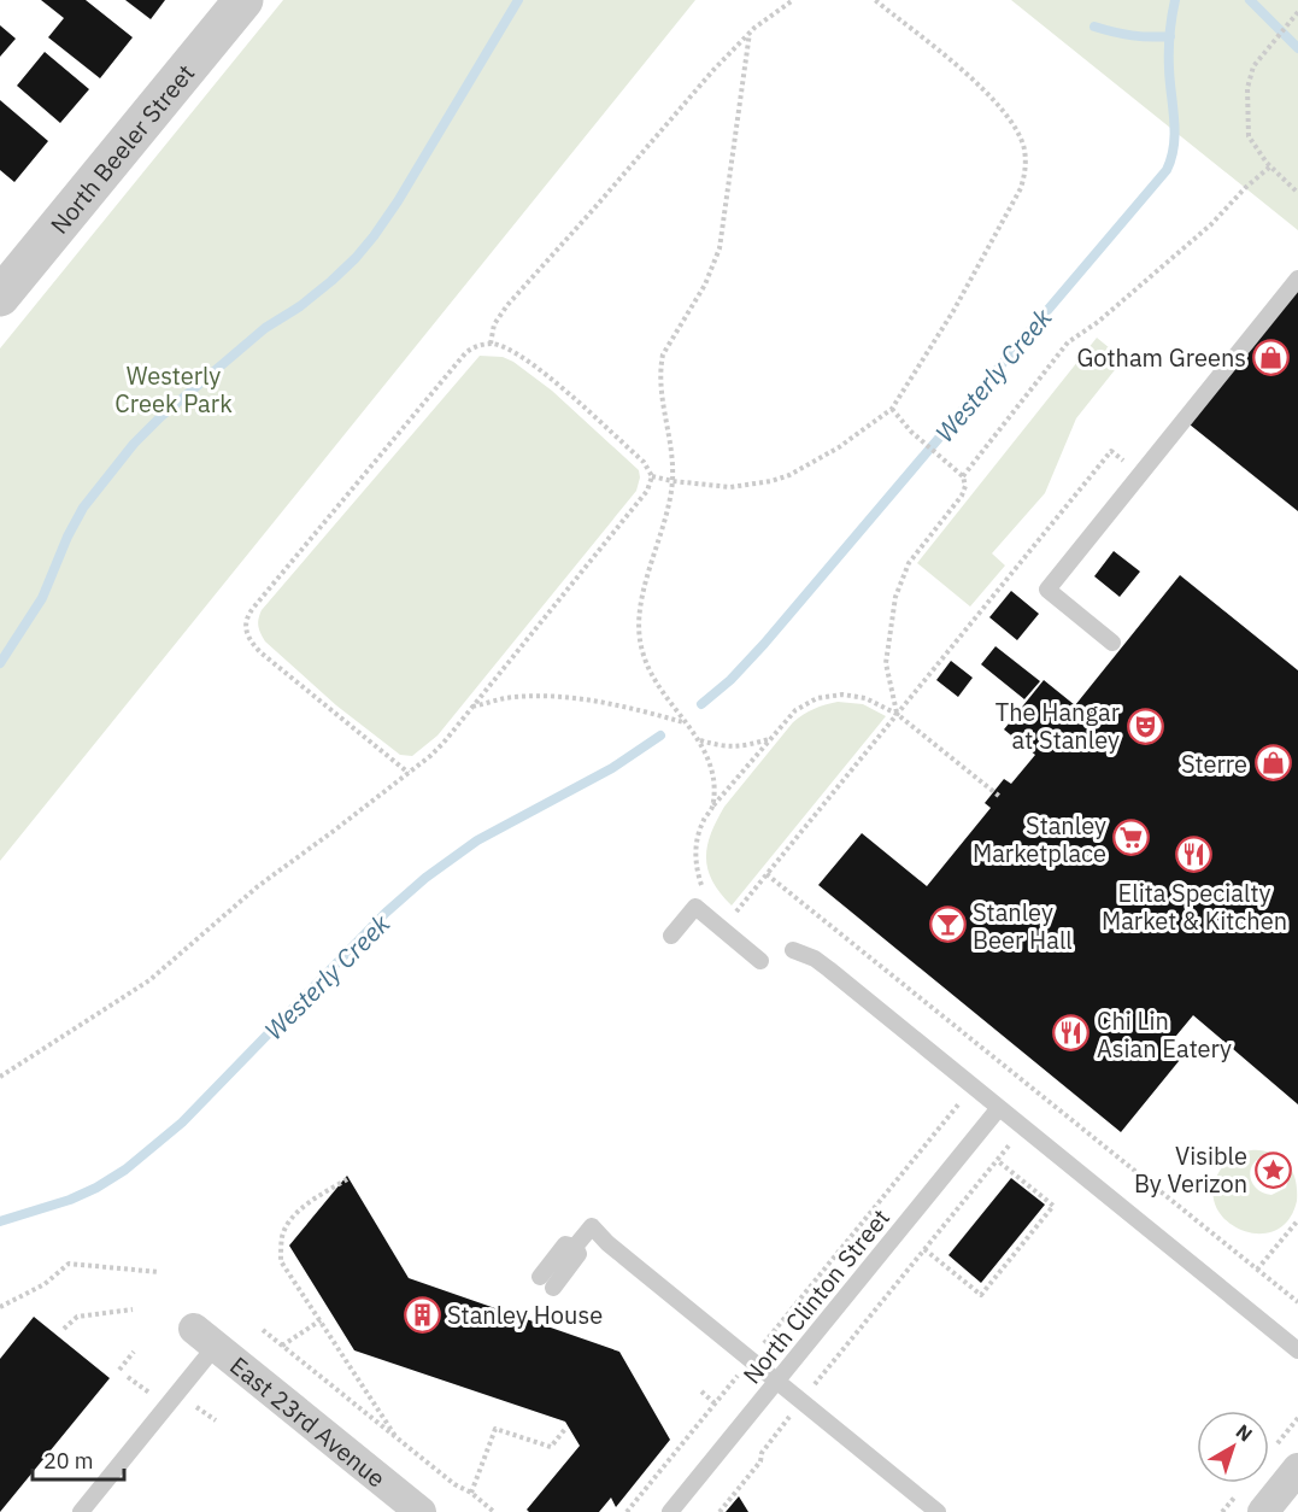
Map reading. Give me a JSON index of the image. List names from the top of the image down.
{
  "streets": {
    "street": ["North Beeler Street", "East 23rd Avenue"],
    "lane": ["North Clinton Street"]
  },
  "water": ["Westerly Creek"],
  "parks": ["Westerly Creek Park"],
  "places": {
    "shop": ["Gotham Greens", "Sterre"],
    "theatre": ["The Hangar at Stanley"],
    "supermarket": ["Stanley Marketplace"],
    "restaurant": ["Elita Specialty Market & Kitchen", "Chi Lin Asian Eatery"],
    "bar": ["Stanley Beer Hall"],
    "place": ["Visible By Verizon"],
    "building": ["Stanley House"]
  },
  "scale_bar": "20 m",
  "north": "top right"
}
